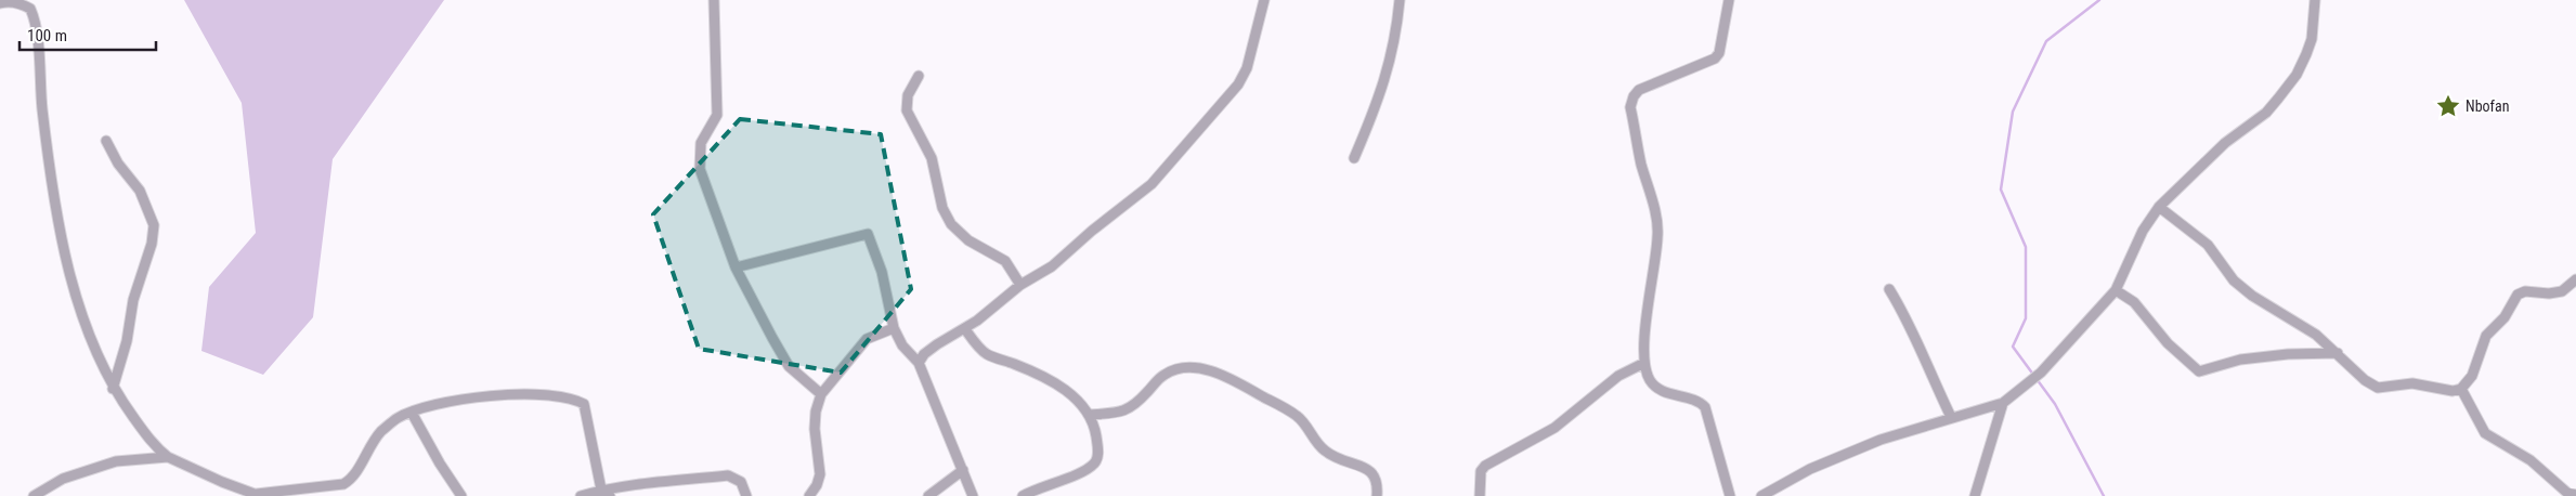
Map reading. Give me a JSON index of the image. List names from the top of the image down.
{
  "places": {
    "place": ["Nbofan"]
  },
  "scale_bar": "100 m"
}
